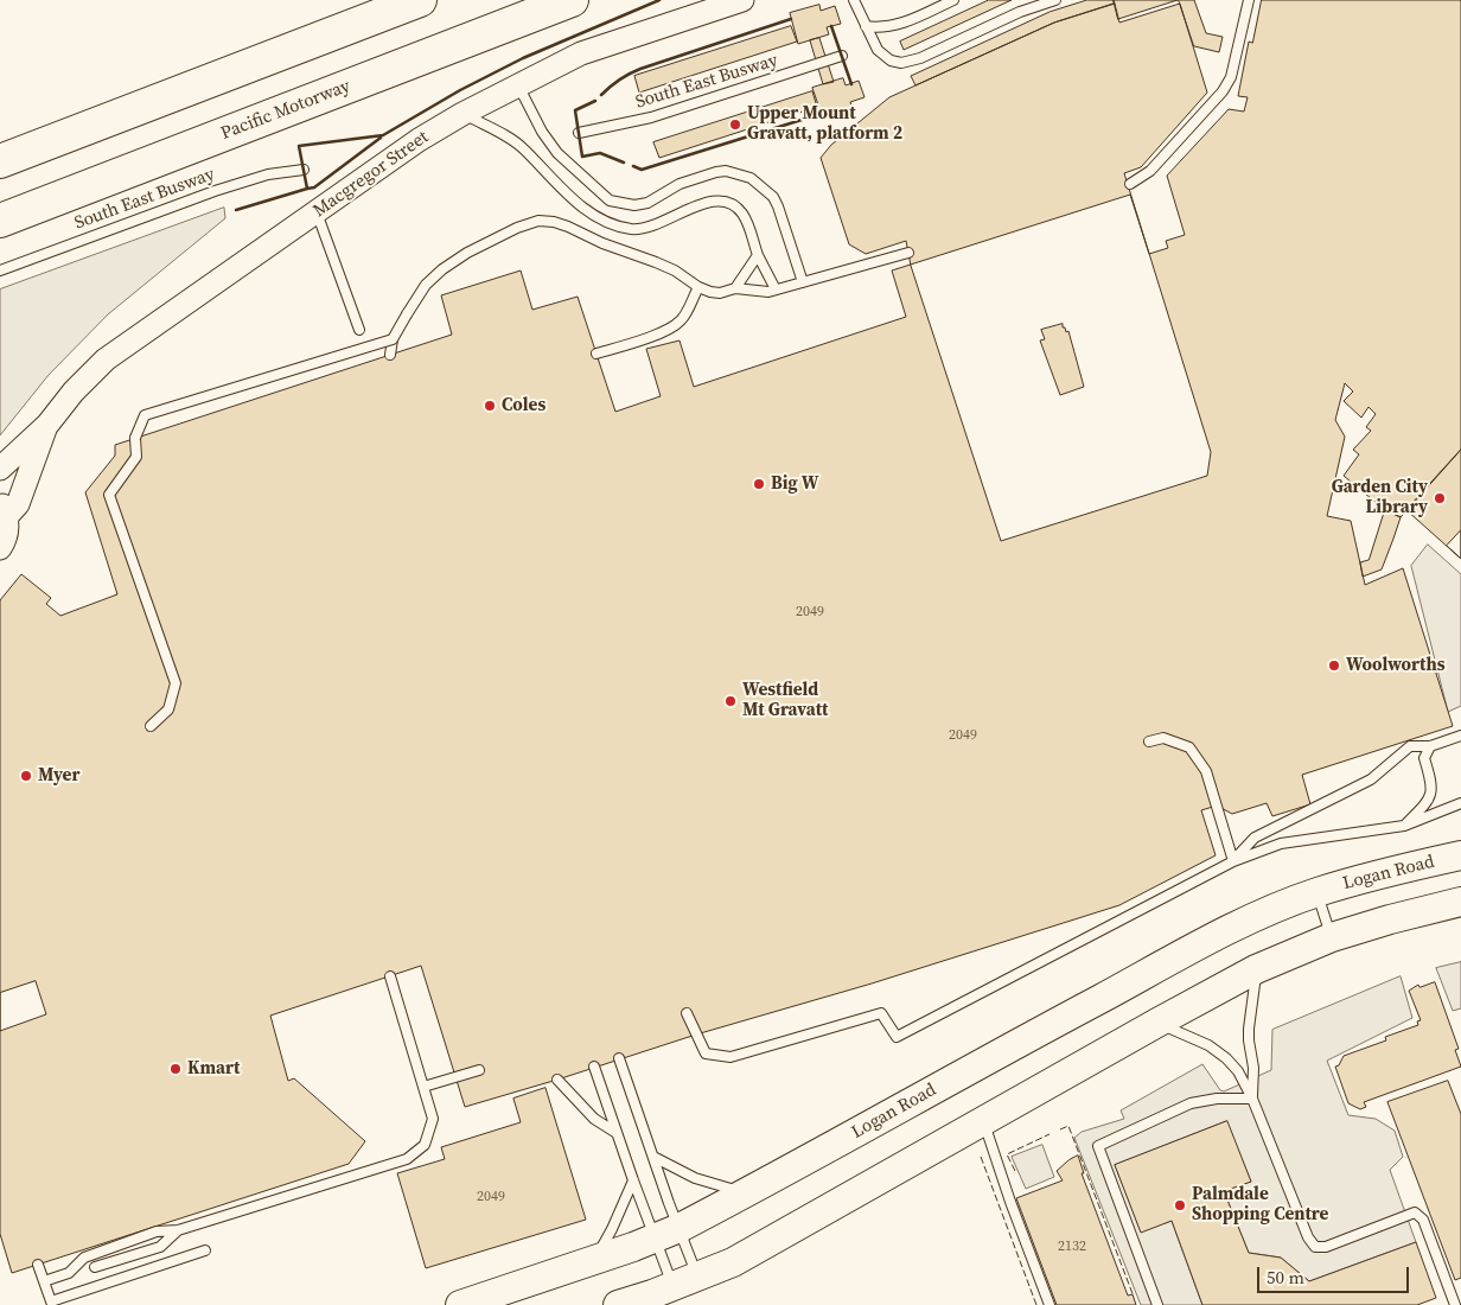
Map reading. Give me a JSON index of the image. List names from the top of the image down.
{
  "streets": {
    "highway": ["Pacific Motorway"],
    "main road": ["Logan Road"],
    "street": ["Macgregor Street"],
    "lane": ["South East Busway"]
  },
  "places": [
    "Upper Mount Gravatt, platform 2",
    "Coles",
    "Big W",
    "Garden City Library",
    "Woolworths",
    "Westfield Mt Gravatt",
    "Myer",
    "Kmart",
    "Palmdale Shopping Centre"
  ],
  "house_numbers": [
    "2049",
    "2049",
    "2049",
    "2132"
  ],
  "scale_bar": "50 m"
}
